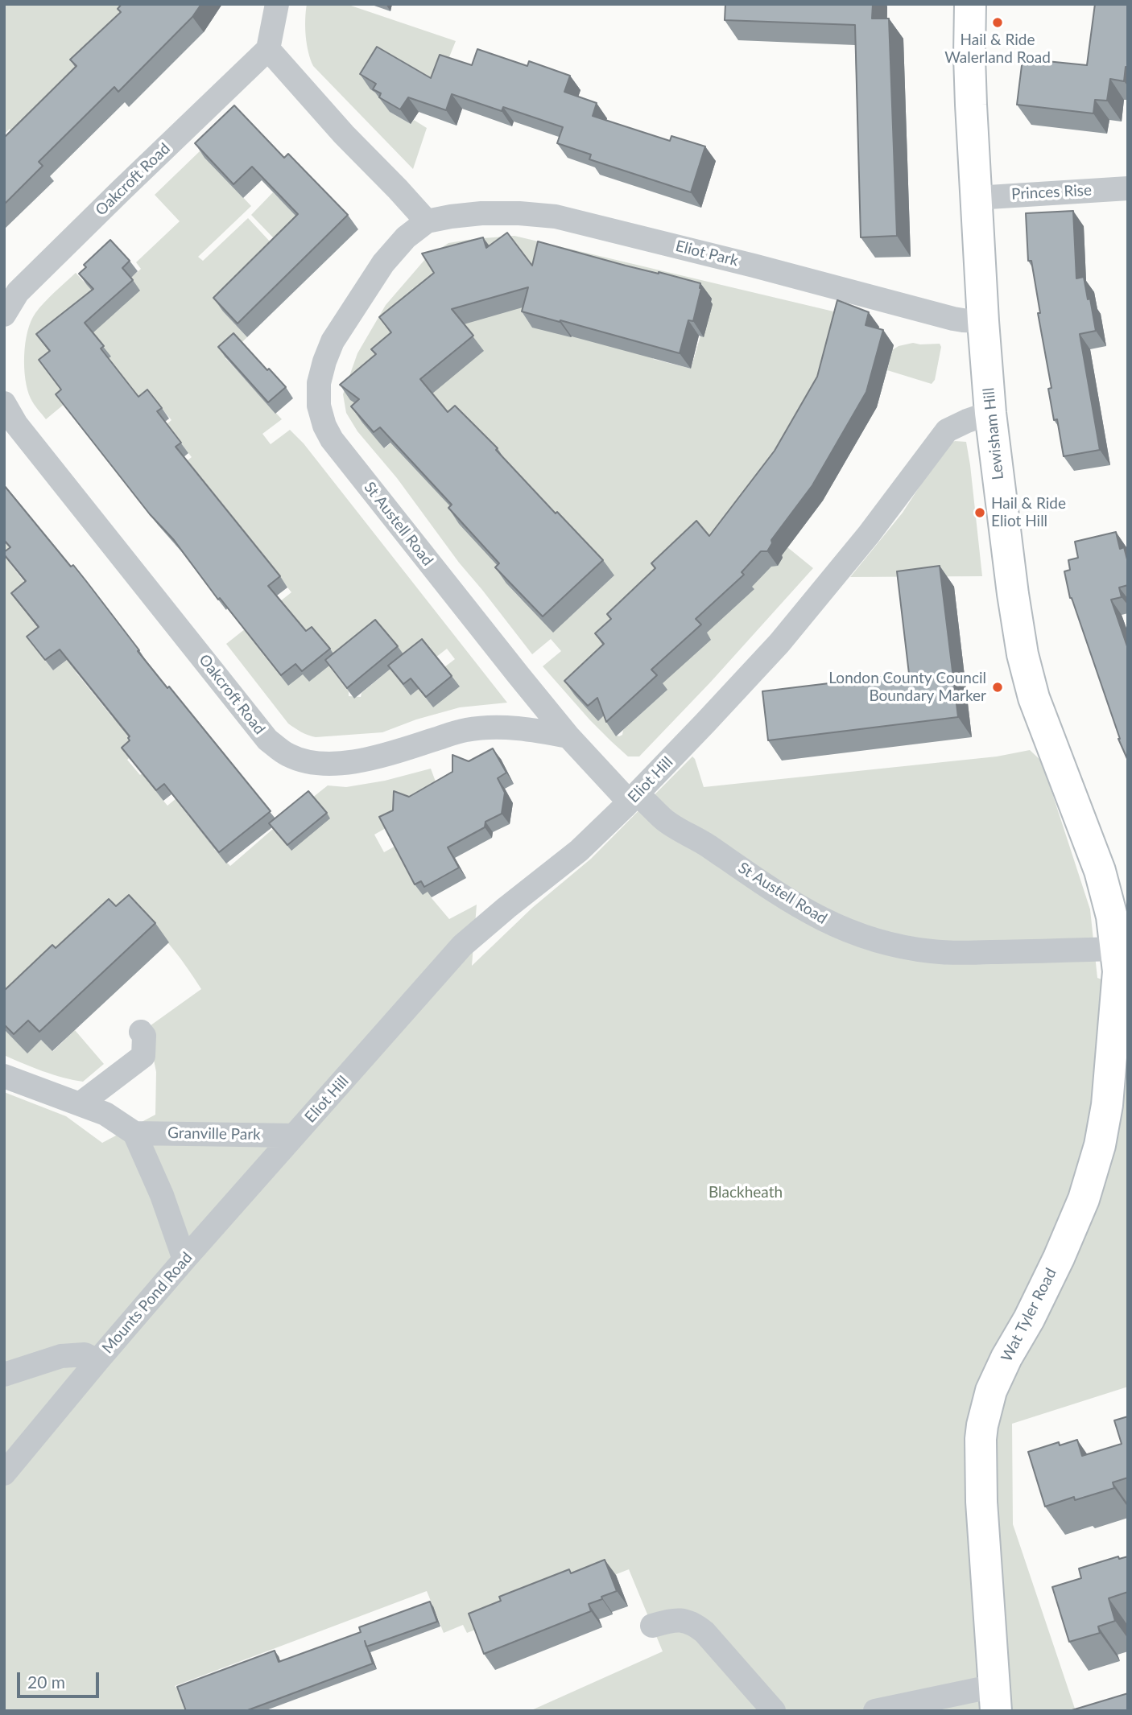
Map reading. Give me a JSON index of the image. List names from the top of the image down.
{
  "streets": {
    "street": [
      "Oakcroft Road",
      "Princes Rise",
      "Eliot Park",
      "Lewisham Hill",
      "St Austell Road",
      "Eliot Hill",
      "Granville Park",
      "Mounts Pond Road",
      "Wat Tyler Road"
    ]
  },
  "crossings": [
    ["Oakcroft Road", "St Austell Road"],
    ["Princes Rise", "Lewisham Hill"],
    ["Eliot Park", "Lewisham Hill"],
    ["Eliot Park", "St Austell Road"],
    ["Lewisham Hill", "St Austell Road"],
    ["Lewisham Hill", "Eliot Hill"],
    ["Lewisham Hill", "Wat Tyler Road"],
    ["St Austell Road", "Eliot Hill"],
    ["St Austell Road", "Wat Tyler Road"],
    ["Eliot Hill", "Granville Park"],
    ["Eliot Hill", "Mounts Pond Road"],
    ["Granville Park", "Mounts Pond Road"]
  ],
  "parks": ["Blackheath"],
  "places": ["Hail & Ride Walerland Road", "Hail & Ride Eliot Hill", "London County Council Boundary Marker"],
  "scale_bar": "20 m"
}
